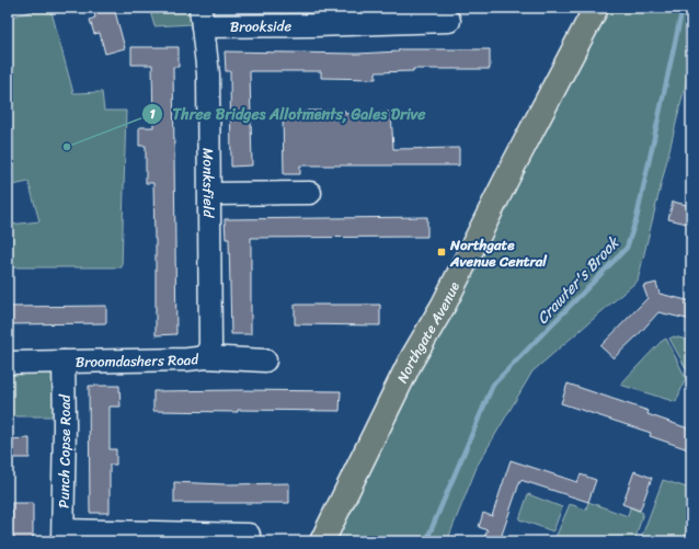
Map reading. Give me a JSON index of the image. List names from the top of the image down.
{
  "streets": {
    "main road": ["Northgate Avenue"],
    "street": [
      "Brookside",
      "Monksfield",
      "Broomdashers Road",
      "Punch Copse Road"
    ]
  },
  "crossings": [
    ["Brookside", "Monksfield"],
    ["Monksfield", "Broomdashers Road"],
    ["Broomdashers Road", "Punch Copse Road"]
  ],
  "water": ["Crawter's Brook"],
  "places": {
    "other": ["Three Bridges Allotments, Gales Drive"],
    "transit": ["Northgate Avenue Central"]
  }
}
